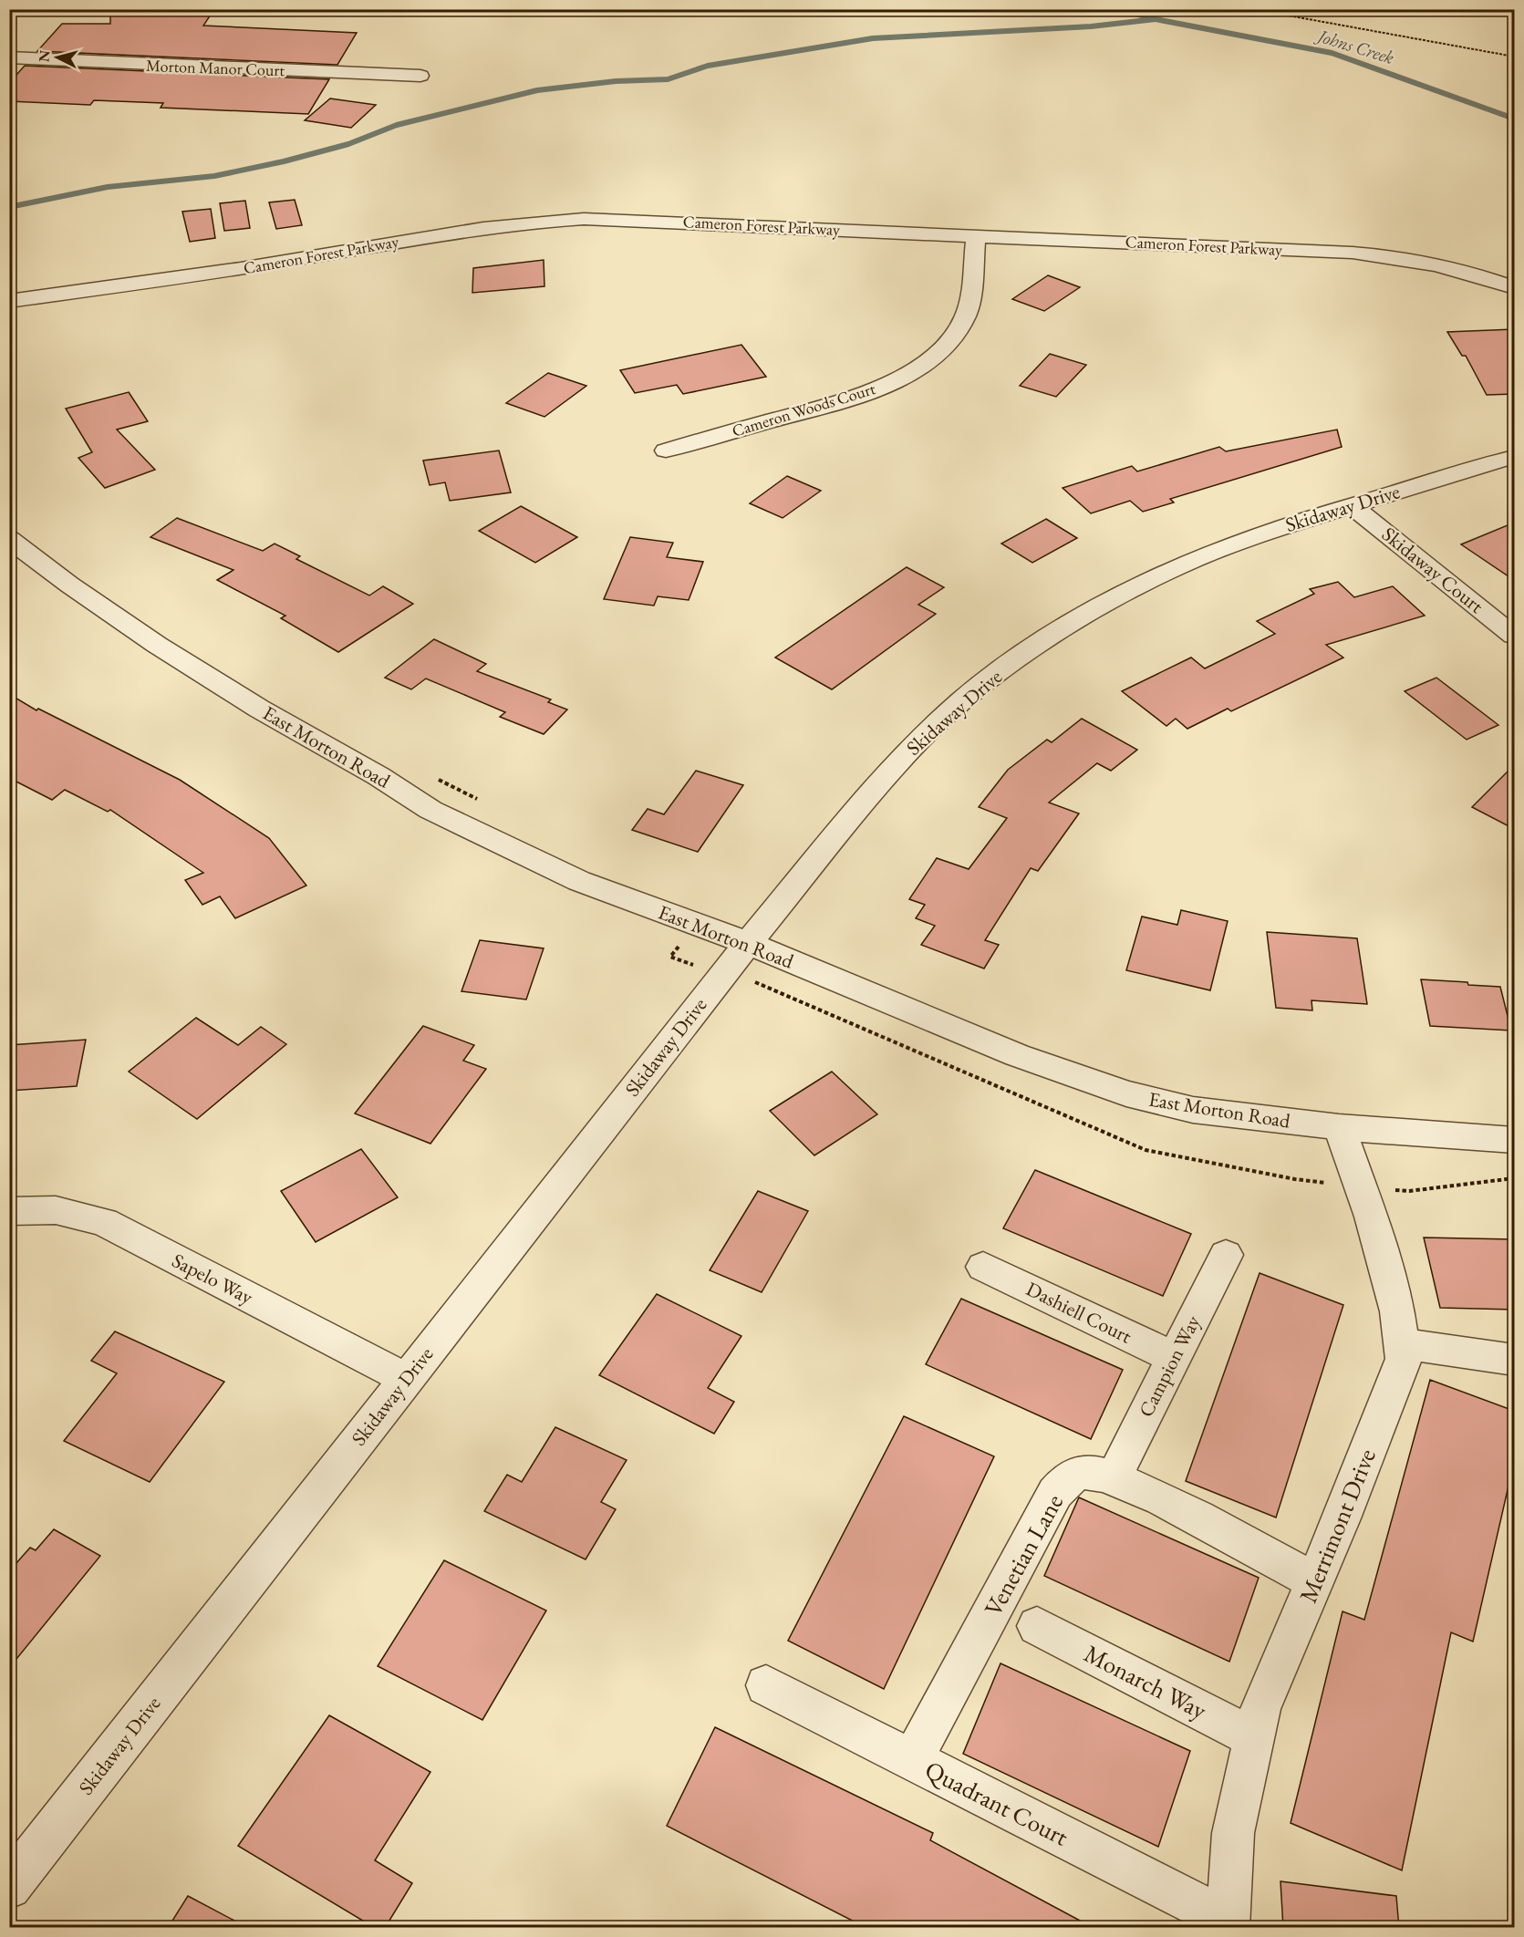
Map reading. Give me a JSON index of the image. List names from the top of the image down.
{
  "streets": {
    "street": [
      "Morton Manor Court",
      "Cameron Forest Parkway",
      "Cameron Woods Court",
      "Skidaway Drive",
      "Skidaway Court",
      "East Morton Road",
      "Sapelo Way",
      "Dashiell Court",
      "Campion Way",
      "Merrimont Drive",
      "Venetian Lane",
      "Monarch Way",
      "Quadrant Court"
    ]
  },
  "crossings": [
    ["Cameron Forest Parkway", "Cameron Woods Court"],
    ["Skidaway Drive", "Skidaway Court"],
    ["Skidaway Drive", "East Morton Road"],
    ["Skidaway Drive", "Sapelo Way"],
    ["East Morton Road", "Merrimont Drive"],
    ["Dashiell Court", "Campion Way"],
    ["Campion Way", "Venetian Lane"],
    ["Merrimont Drive", "Venetian Lane"],
    ["Merrimont Drive", "Monarch Way"],
    ["Merrimont Drive", "Quadrant Court"],
    ["Venetian Lane", "Quadrant Court"]
  ],
  "water": ["Johns Creek"],
  "north": "left"
}
